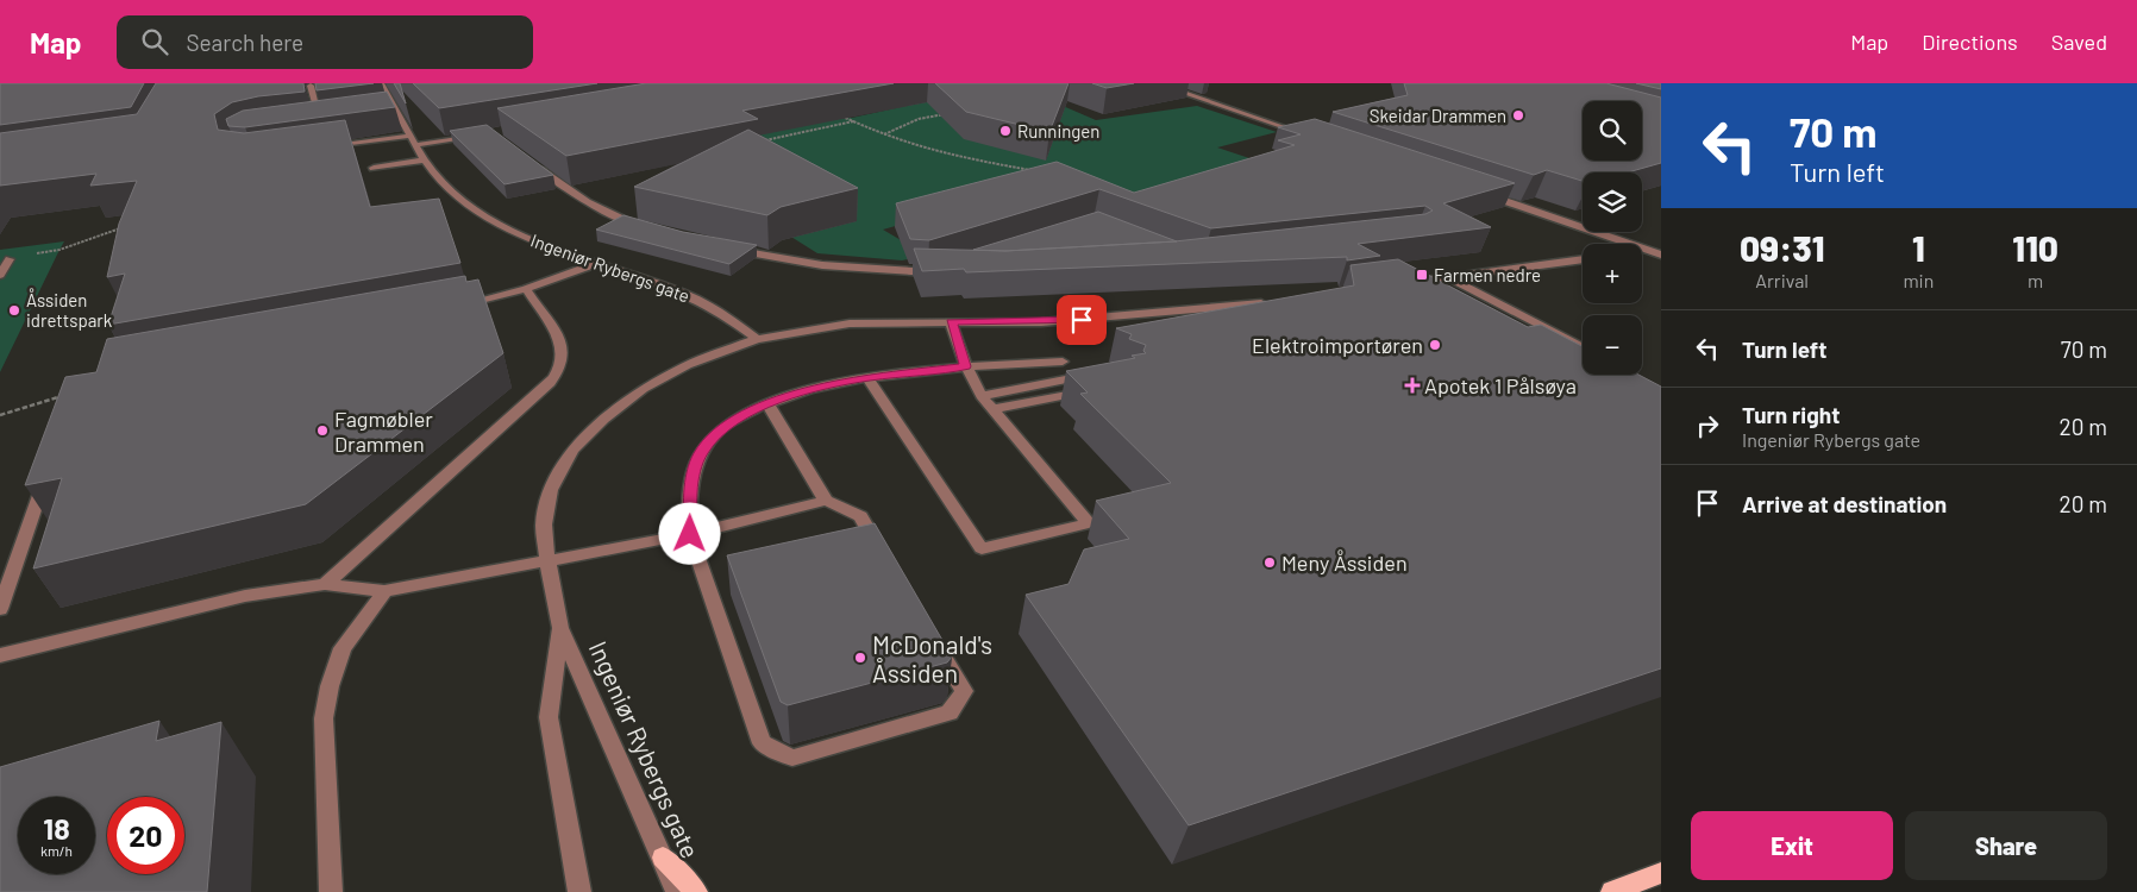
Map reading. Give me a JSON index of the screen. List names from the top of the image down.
{
  "streets": {
    "street": ["Ingeniør Rybergs gate"]
  },
  "places": {
    "other": [
      "Skeidar Drammen",
      "Runningen",
      "Åssiden idrettspark",
      "Elektroimportøren",
      "Fagmøbler Drammen",
      "Meny Åssiden",
      "McDonald's Åssiden"
    ],
    "transit": ["Farmen nedre"],
    "health": ["Apotek 1 Pålsøya"]
  },
  "page": {
    "header": "Map",
    "search": "Search here",
    "nav": ["Map", "Directions", "Saved"],
    "turn": ["70 m", "Turn left"],
    "map_buttons": ["+", "−"],
    "eta": [
      "09:31",
      "Arrival",
      "1",
      "min",
      "110",
      "m"
    ],
    "list": [
      {
        "name": "Turn left",
        "value": "70 m"
      },
      {
        "name": "Turn right",
        "note": "Ingeniør Rybergs gate",
        "value": "20 m"
      },
      {
        "name": "Arrive at destination",
        "value": "20 m"
      }
    ],
    "speed": "18 km/h",
    "limit": "20",
    "buttons": ["Exit", "Share"]
  }
}
